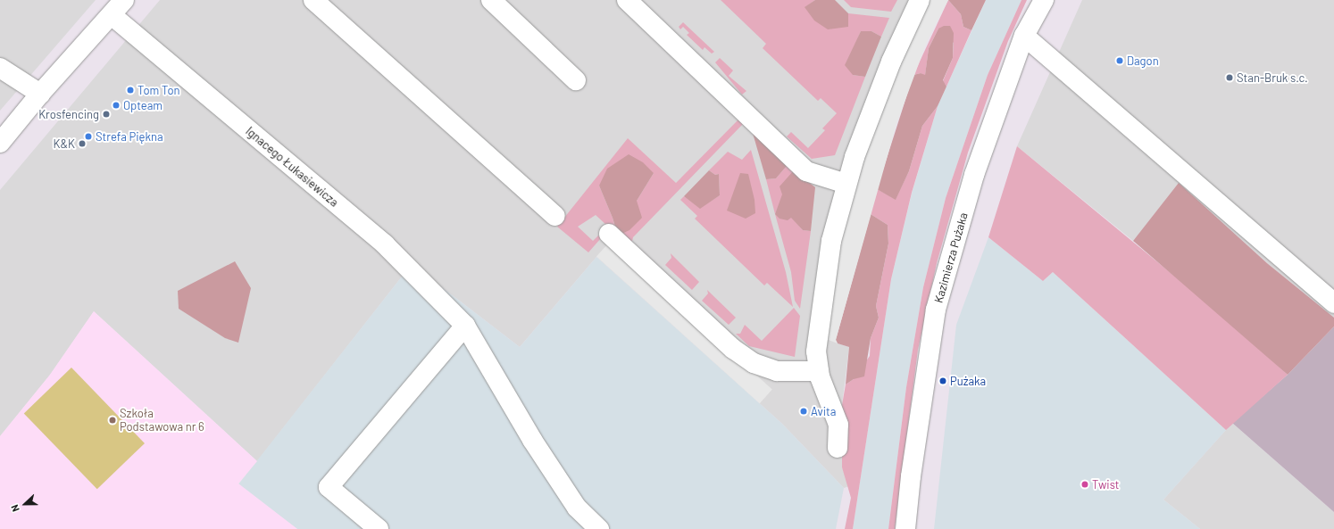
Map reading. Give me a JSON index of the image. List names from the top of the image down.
{
  "streets": {
    "street": ["Ignacego Łukasiewicza", "Kazimierza Pużaka"]
  },
  "places": [
    "Dagon",
    "Stan-Bruk s.c.",
    "Tom Ton",
    "Opteam",
    "Krosfencing",
    "Strefa Piękna",
    "K&K",
    "Pużaka",
    "Avita",
    "Szkoła Podstawowa nr 6",
    "Twist"
  ],
  "north": "left"
}
